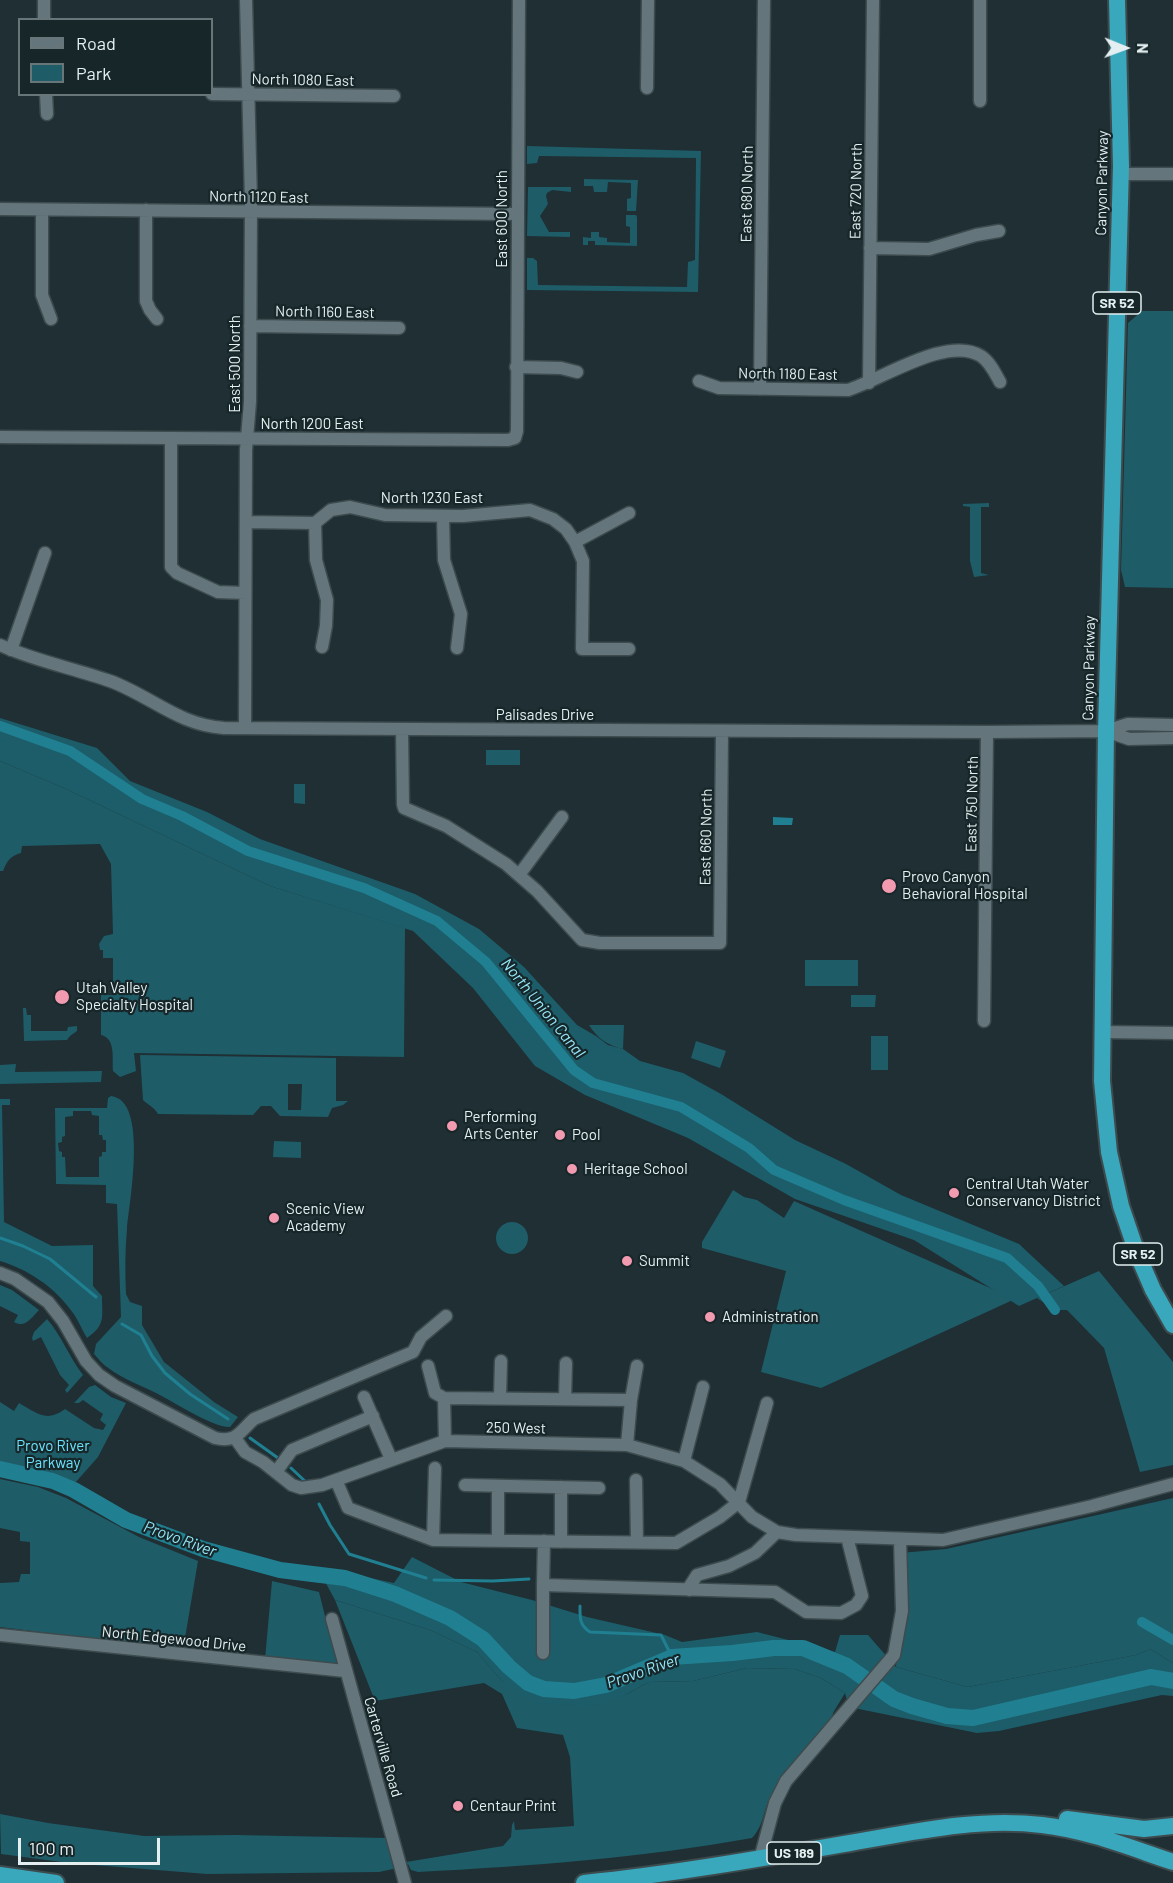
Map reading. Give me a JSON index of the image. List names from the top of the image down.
{
  "streets": {
    "highway": ["Canyon Parkway", "SR 52", "US 189"],
    "street": [
      "North 1080 East",
      "East 720 North",
      "East 680 North",
      "North 1120 East",
      "East 600 North",
      "North 1160 East",
      "East 500 North",
      "North 1180 East",
      "North 1200 East",
      "North 1230 East",
      "Palisades Drive",
      "East 750 North",
      "East 660 North",
      "250 West",
      "North Edgewood Drive",
      "Carterville Road"
    ]
  },
  "crossings": [
    ["North 1080 East", "East 500 North"],
    ["Canyon Parkway", "Palisades Drive"],
    ["East 720 North", "North 1180 East"],
    ["East 680 North", "North 1180 East"],
    ["North 1120 East", "East 600 North"],
    ["North 1120 East", "East 500 North"],
    ["East 600 North", "North 1200 East"],
    ["North 1160 East", "East 500 North"],
    ["East 500 North", "North 1200 East"],
    ["East 500 North", "Palisades Drive"],
    ["Palisades Drive", "East 750 North"],
    ["Palisades Drive", "East 660 North"],
    ["North Edgewood Drive", "Carterville Road"]
  ],
  "water": ["North Union Canal", "Provo River"],
  "parks": ["Provo River Parkway"],
  "places": [
    "Provo Canyon Behavioral Hospital",
    "Utah Valley Specialty Hospital",
    "Performing Arts Center",
    "Pool",
    "Heritage School",
    "Central Utah Water Conservancy District",
    "Scenic View Academy",
    "Summit",
    "Administration",
    "Centaur Print"
  ],
  "legend": ["Road", "Park"],
  "scale_bar": "100 m",
  "north": "right"
}
